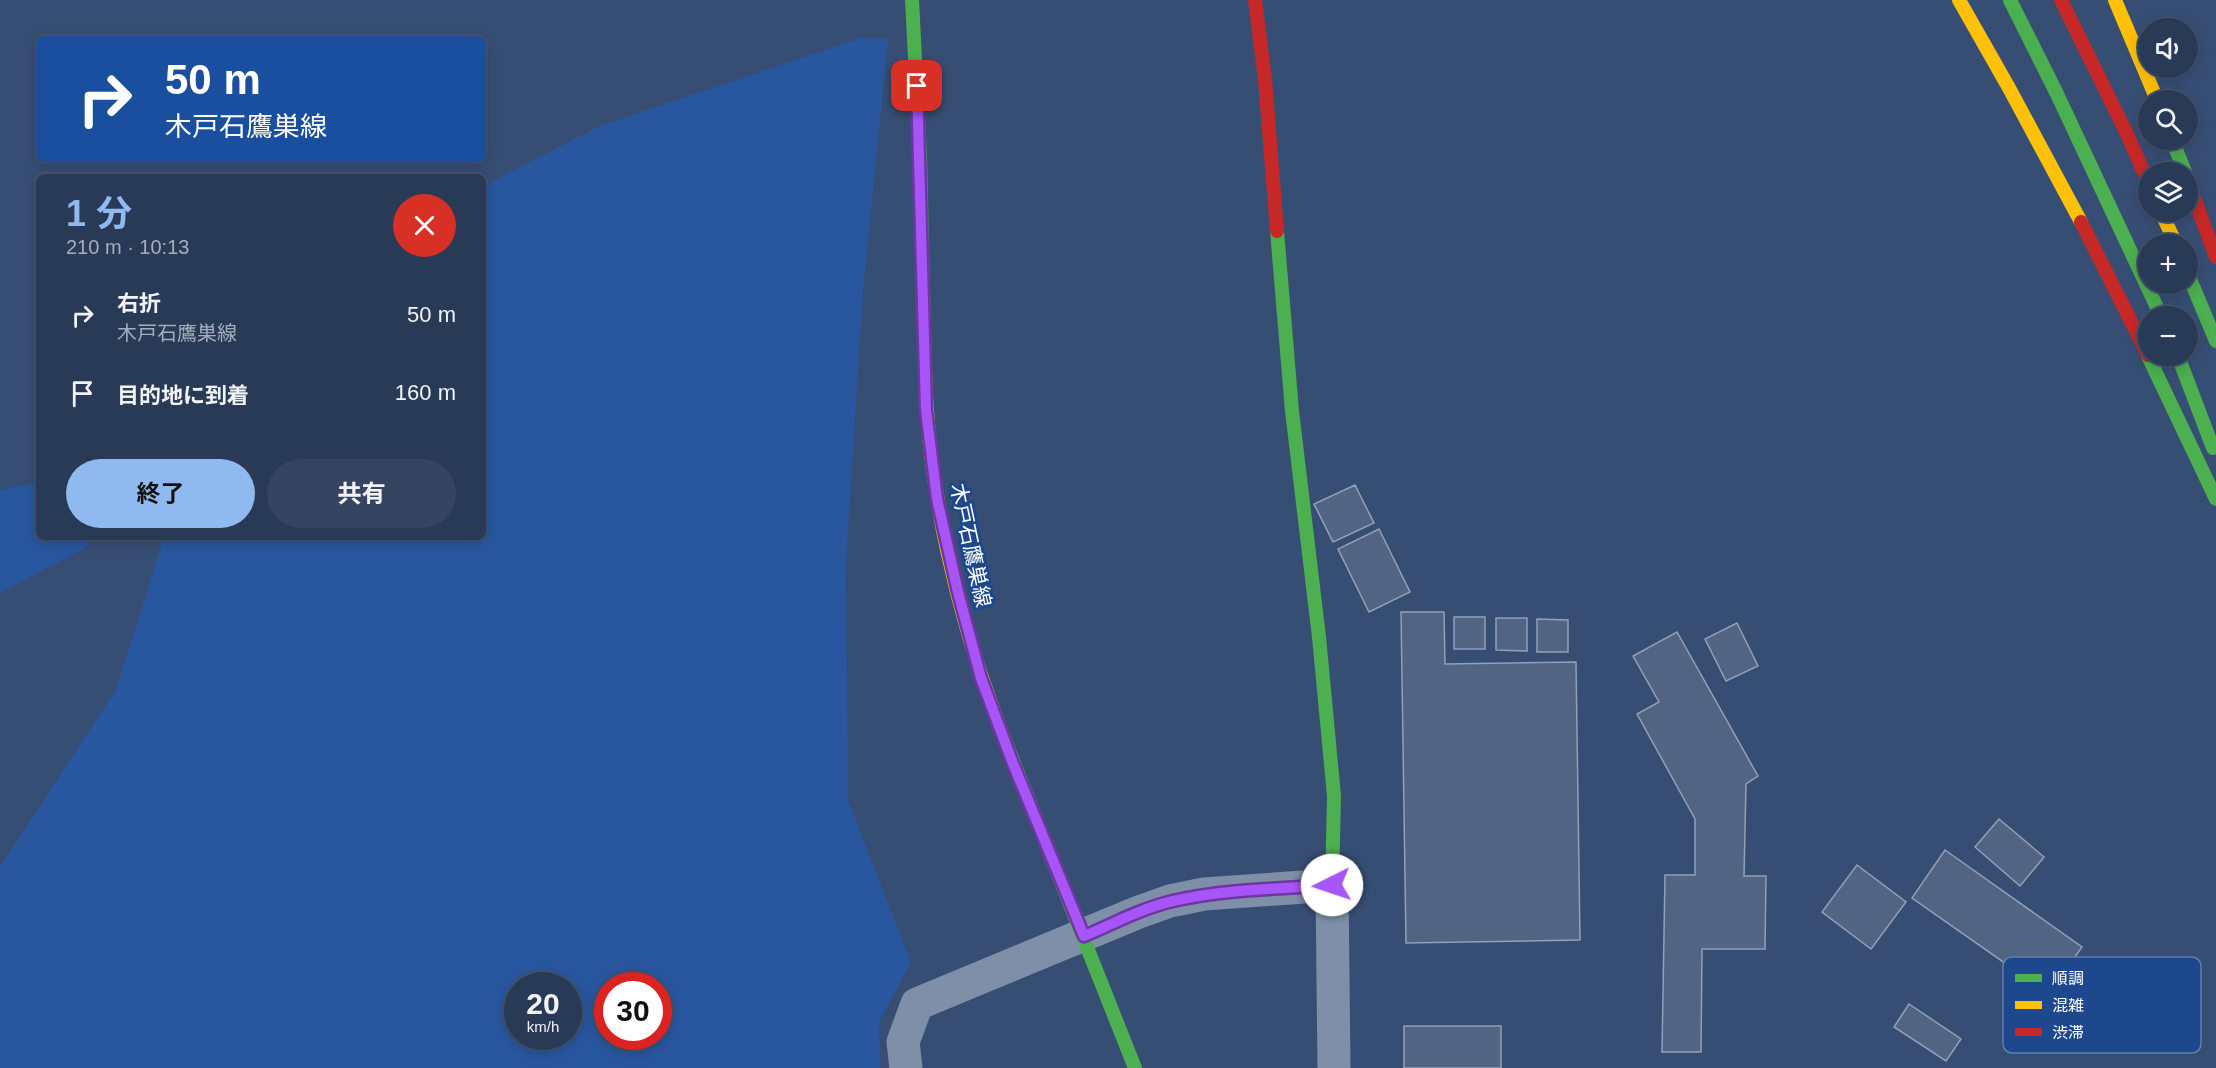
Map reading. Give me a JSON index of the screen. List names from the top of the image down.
{
  "streets": {
    "main road": ["木戸石鷹巣線"]
  },
  "legend": ["順調", "混雑", "渋滞"],
  "page": {
    "map_buttons": ["+", "−"],
    "turn": ["50 m", "木戸石鷹巣線"],
    "heading": ["1 分", "210 m · 10:13"],
    "list": [
      {
        "name": "右折",
        "note": "木戸石鷹巣線",
        "value": "50 m"
      },
      {
        "name": "目的地に到着",
        "value": "160 m"
      }
    ],
    "buttons": ["終了", "共有"],
    "speed": "20 km/h",
    "limit": "30"
  }
}
